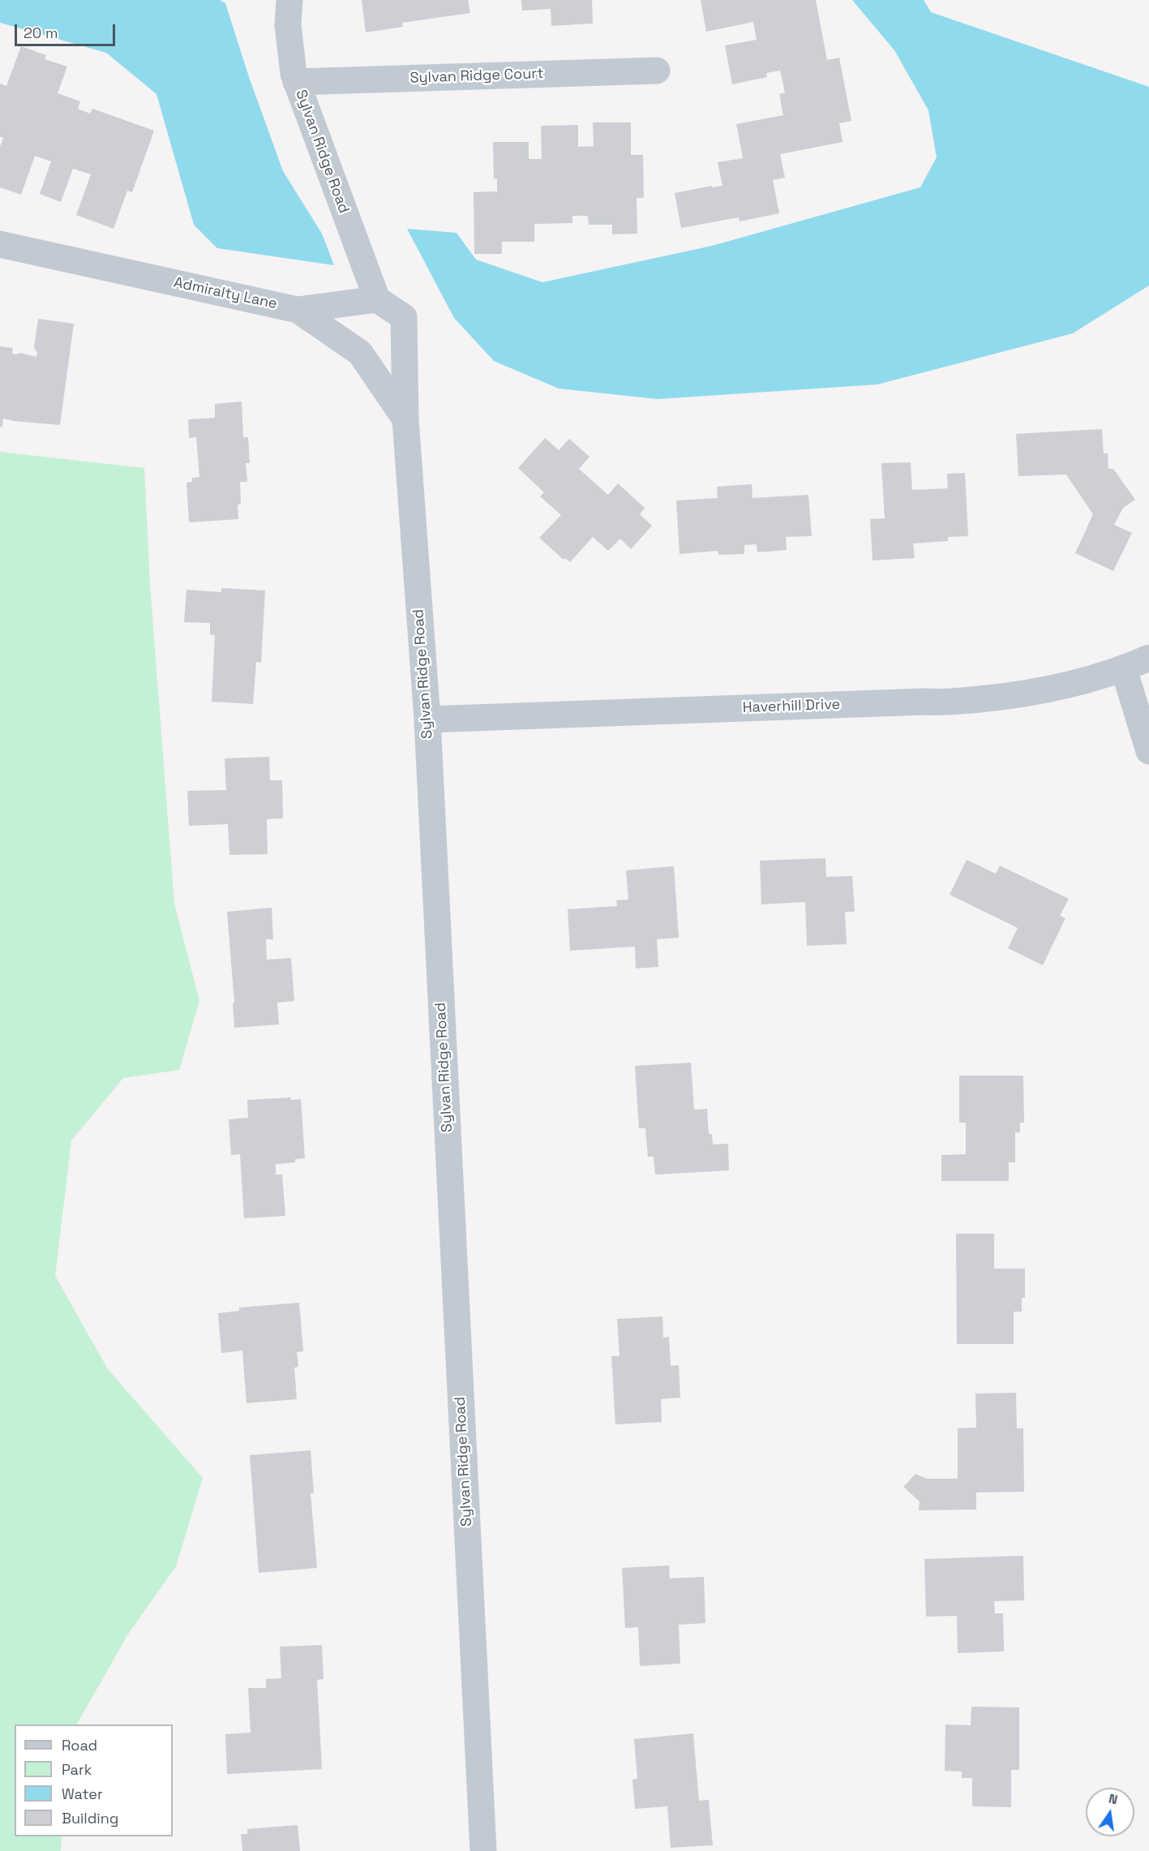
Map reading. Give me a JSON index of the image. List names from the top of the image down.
{
  "streets": {
    "street": [
      "Sylvan Ridge Court",
      "Sylvan Ridge Road",
      "Admiralty Lane",
      "Haverhill Drive"
    ]
  },
  "crossings": [
    ["Sylvan Ridge Court", "Sylvan Ridge Road"],
    ["Sylvan Ridge Road", "Admiralty Lane"],
    ["Sylvan Ridge Road", "Haverhill Drive"]
  ],
  "legend": [
    "Road",
    "Park",
    "Water",
    "Building"
  ],
  "scale_bar": "20 m",
  "north": "top"
}
